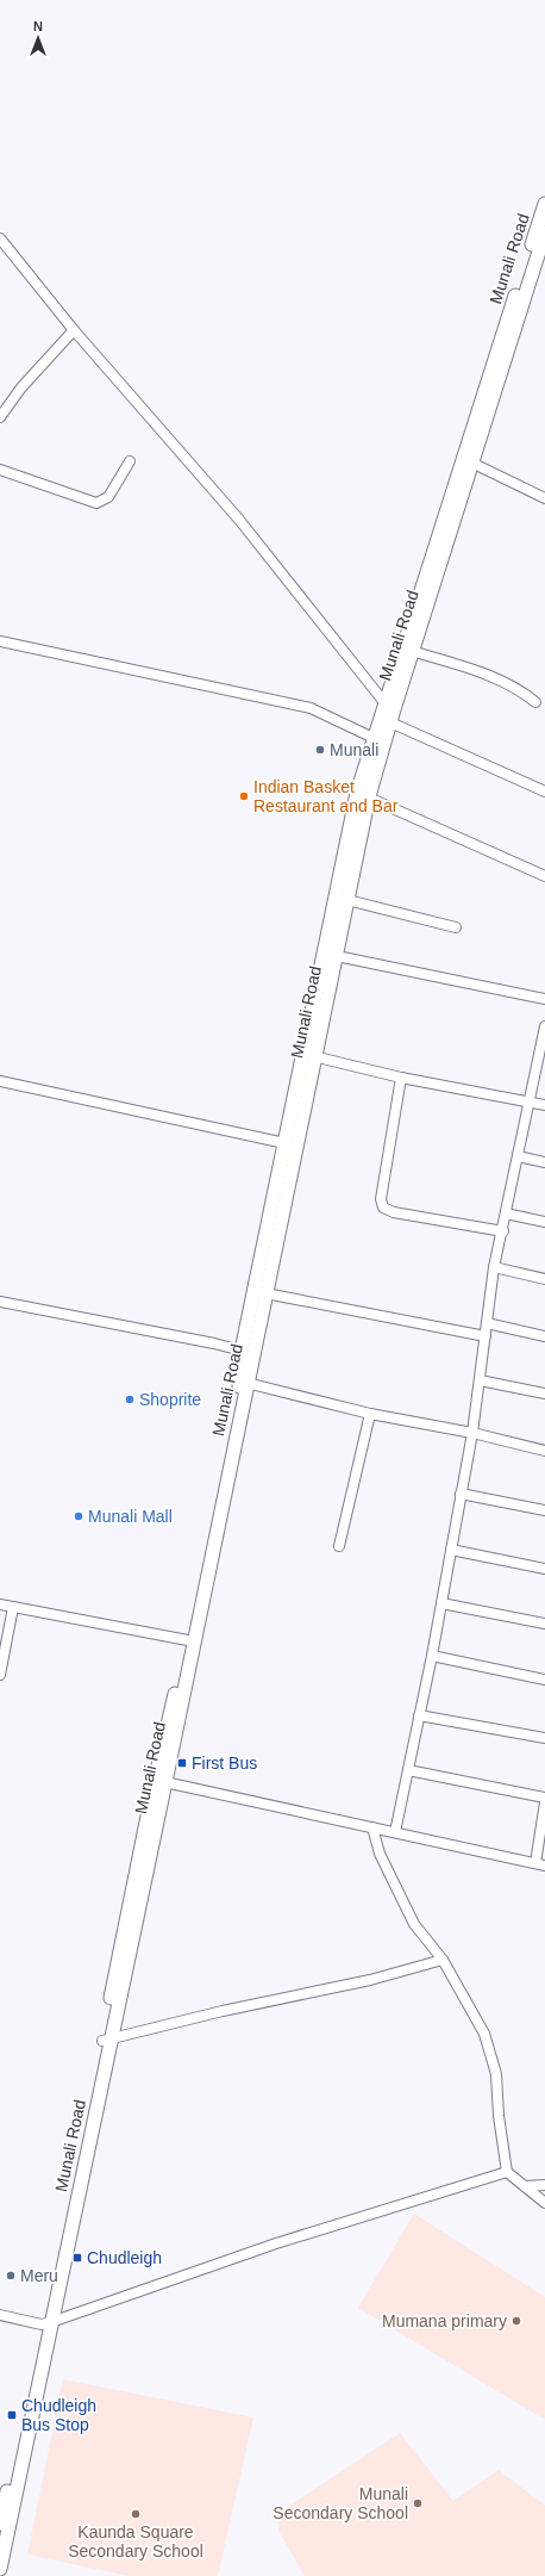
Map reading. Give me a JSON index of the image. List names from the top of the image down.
{
  "streets": {
    "main road": ["Munali Road"]
  },
  "places": {
    "other": [
      "Munali",
      "Indian Basket Restaurant and Bar",
      "Shoprite",
      "Munali Mall",
      "Meru",
      "Mumana primary",
      "Munali Secondary School",
      "Kaunda Square Secondary School"
    ],
    "transit": ["First Bus", "Chudleigh", "Chudleigh Bus Stop"]
  },
  "north": "top"
}
